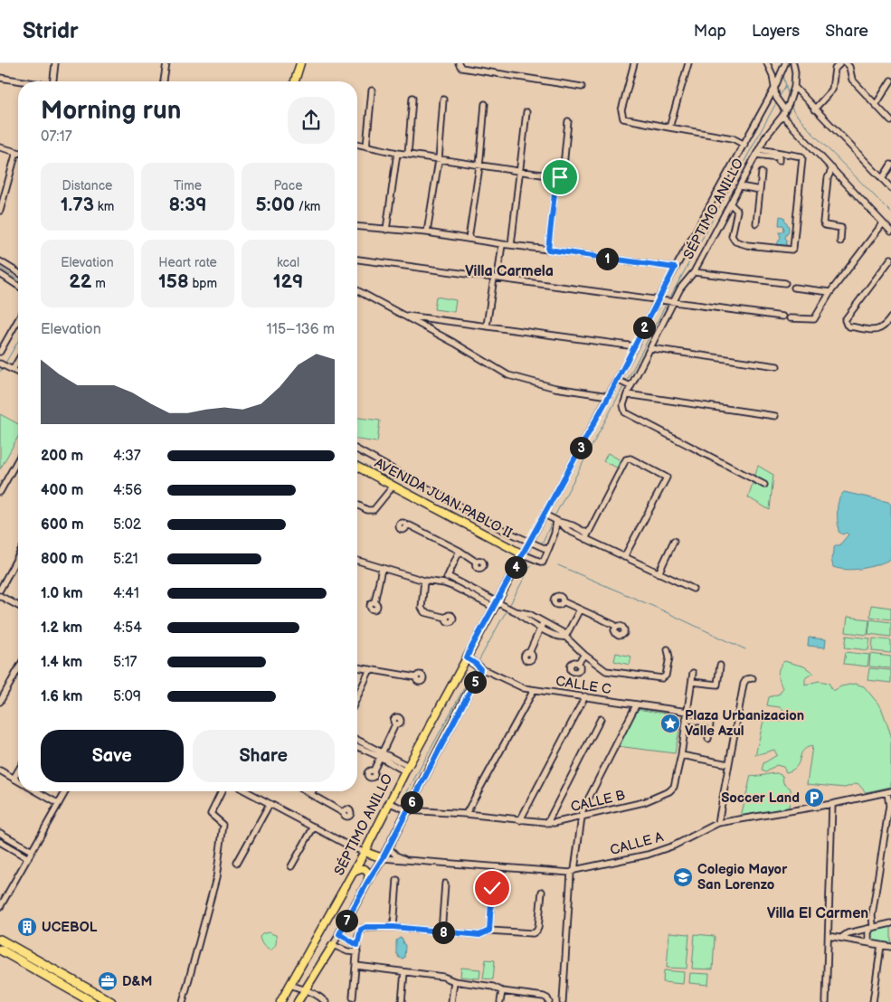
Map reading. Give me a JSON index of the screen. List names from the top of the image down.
{
  "streets": {
    "main road": ["SÉPTIMO ANILLO", "AVENIDA JUAN PABLO II"],
    "street": ["CALLE C", "CALLE B", "CALLE A"]
  },
  "crossings": [
    ["SÉPTIMO ANILLO", "AVENIDA JUAN PABLO II"],
    ["SÉPTIMO ANILLO", "CALLE B"],
    ["CALLE C", "CALLE B"]
  ],
  "districts": ["Villa Carmela", "Villa El Carmen"],
  "places": {
    "place": ["Plaza Urbanizacion Valle Azul"],
    "parking": ["Soccer Land"],
    "school or university": ["Colegio Mayor San Lorenzo"],
    "building": ["UCEBOL"],
    "office": ["D&M"]
  },
  "page": {
    "header": "Stridr",
    "nav": ["Map", "Layers", "Share"],
    "heading": ["Morning run", "07:17"],
    "stats": [
      ["Distance", "1.73 km"],
      ["Time", "8:39"],
      ["Pace", "5:00 /km"],
      ["Elevation", "22 m"],
      ["Heart rate", "158 bpm"],
      ["kcal", "129"]
    ],
    "pins": [
      "1",
      "2",
      "3",
      "4",
      "5",
      "6",
      "7",
      "8"
    ],
    "chart": ["Elevation", "115–136 m"],
    "list": [
      {
        "name": "200 m",
        "note": "4:37"
      },
      {
        "name": "400 m",
        "note": "4:56"
      },
      {
        "name": "600 m",
        "note": "5:02"
      },
      {
        "name": "800 m",
        "note": "5:21"
      },
      {
        "name": "1.0 km",
        "note": "4:41"
      },
      {
        "name": "1.2 km",
        "note": "4:54"
      },
      {
        "name": "1.4 km",
        "note": "5:17"
      },
      {
        "name": "1.6 km",
        "note": "5:09"
      }
    ],
    "buttons": ["Save", "Share"]
  }
}
